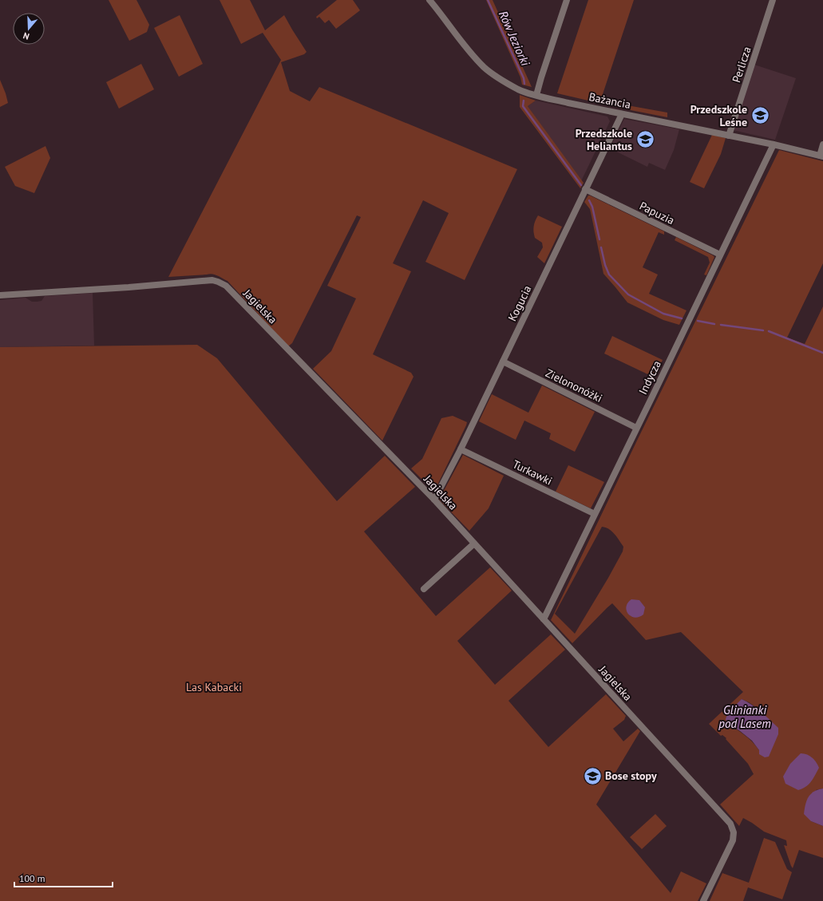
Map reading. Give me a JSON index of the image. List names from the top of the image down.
{
  "streets": {
    "street": [
      "Perlicza",
      "Bażancia",
      "Papuzia",
      "Kogucia",
      "Jagielska",
      "Indycza",
      "Zielononóżki",
      "Turkawki"
    ]
  },
  "crossings": [
    ["Perlicza", "Bażancia"],
    ["Bażancia", "Kogucia"],
    ["Bażancia", "Indycza"],
    ["Papuzia", "Kogucia"],
    ["Papuzia", "Indycza"],
    ["Kogucia", "Jagielska"],
    ["Kogucia", "Zielononóżki"],
    ["Kogucia", "Turkawki"],
    ["Jagielska", "Indycza"],
    ["Indycza", "Zielononóżki"],
    ["Indycza", "Turkawki"]
  ],
  "water": ["Rów Jeziorki", "Glinianki pod Lasem"],
  "parks": ["Las Kabacki"],
  "places": {
    "school or university": ["Przedszkole Leśne", "Przedszkole Heliantus", "Bose stopy"]
  },
  "scale_bar": "100 m",
  "north": "bottom"
}
